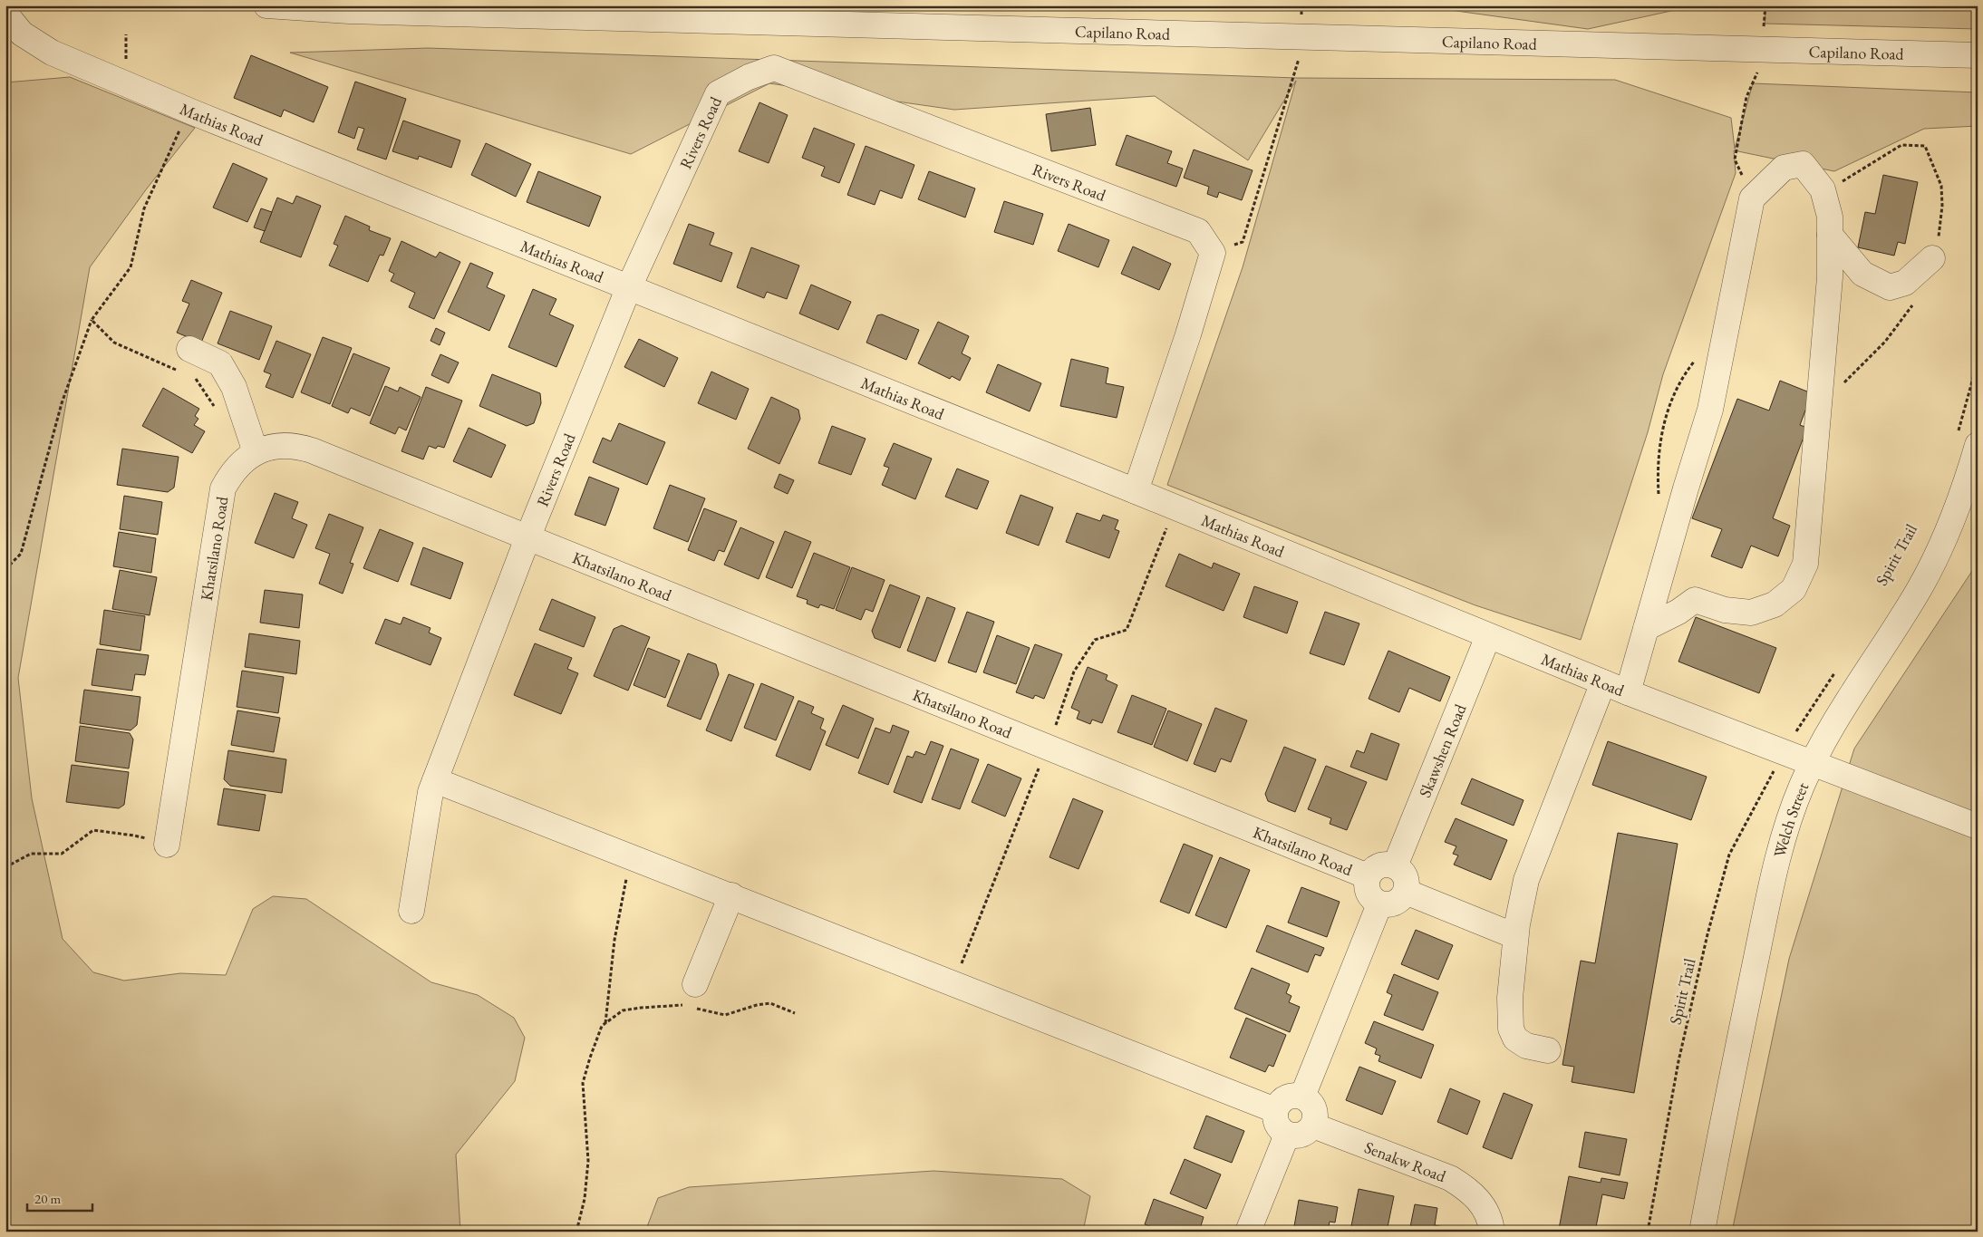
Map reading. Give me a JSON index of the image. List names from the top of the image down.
{
  "streets": {
    "street": [
      "Capilano Road",
      "Mathias Road",
      "Rivers Road",
      "Khatsilano Road",
      "Skawshen Road",
      "Welch Street",
      "Senakw Road"
    ],
    "path": ["Spirit Trail"]
  },
  "crossings": [
    ["Mathias Road", "Rivers Road"],
    ["Mathias Road", "Skawshen Road"],
    ["Mathias Road", "Welch Street"],
    ["Rivers Road", "Khatsilano Road"],
    ["Khatsilano Road", "Skawshen Road"]
  ],
  "scale_bar": "20 m"
}
